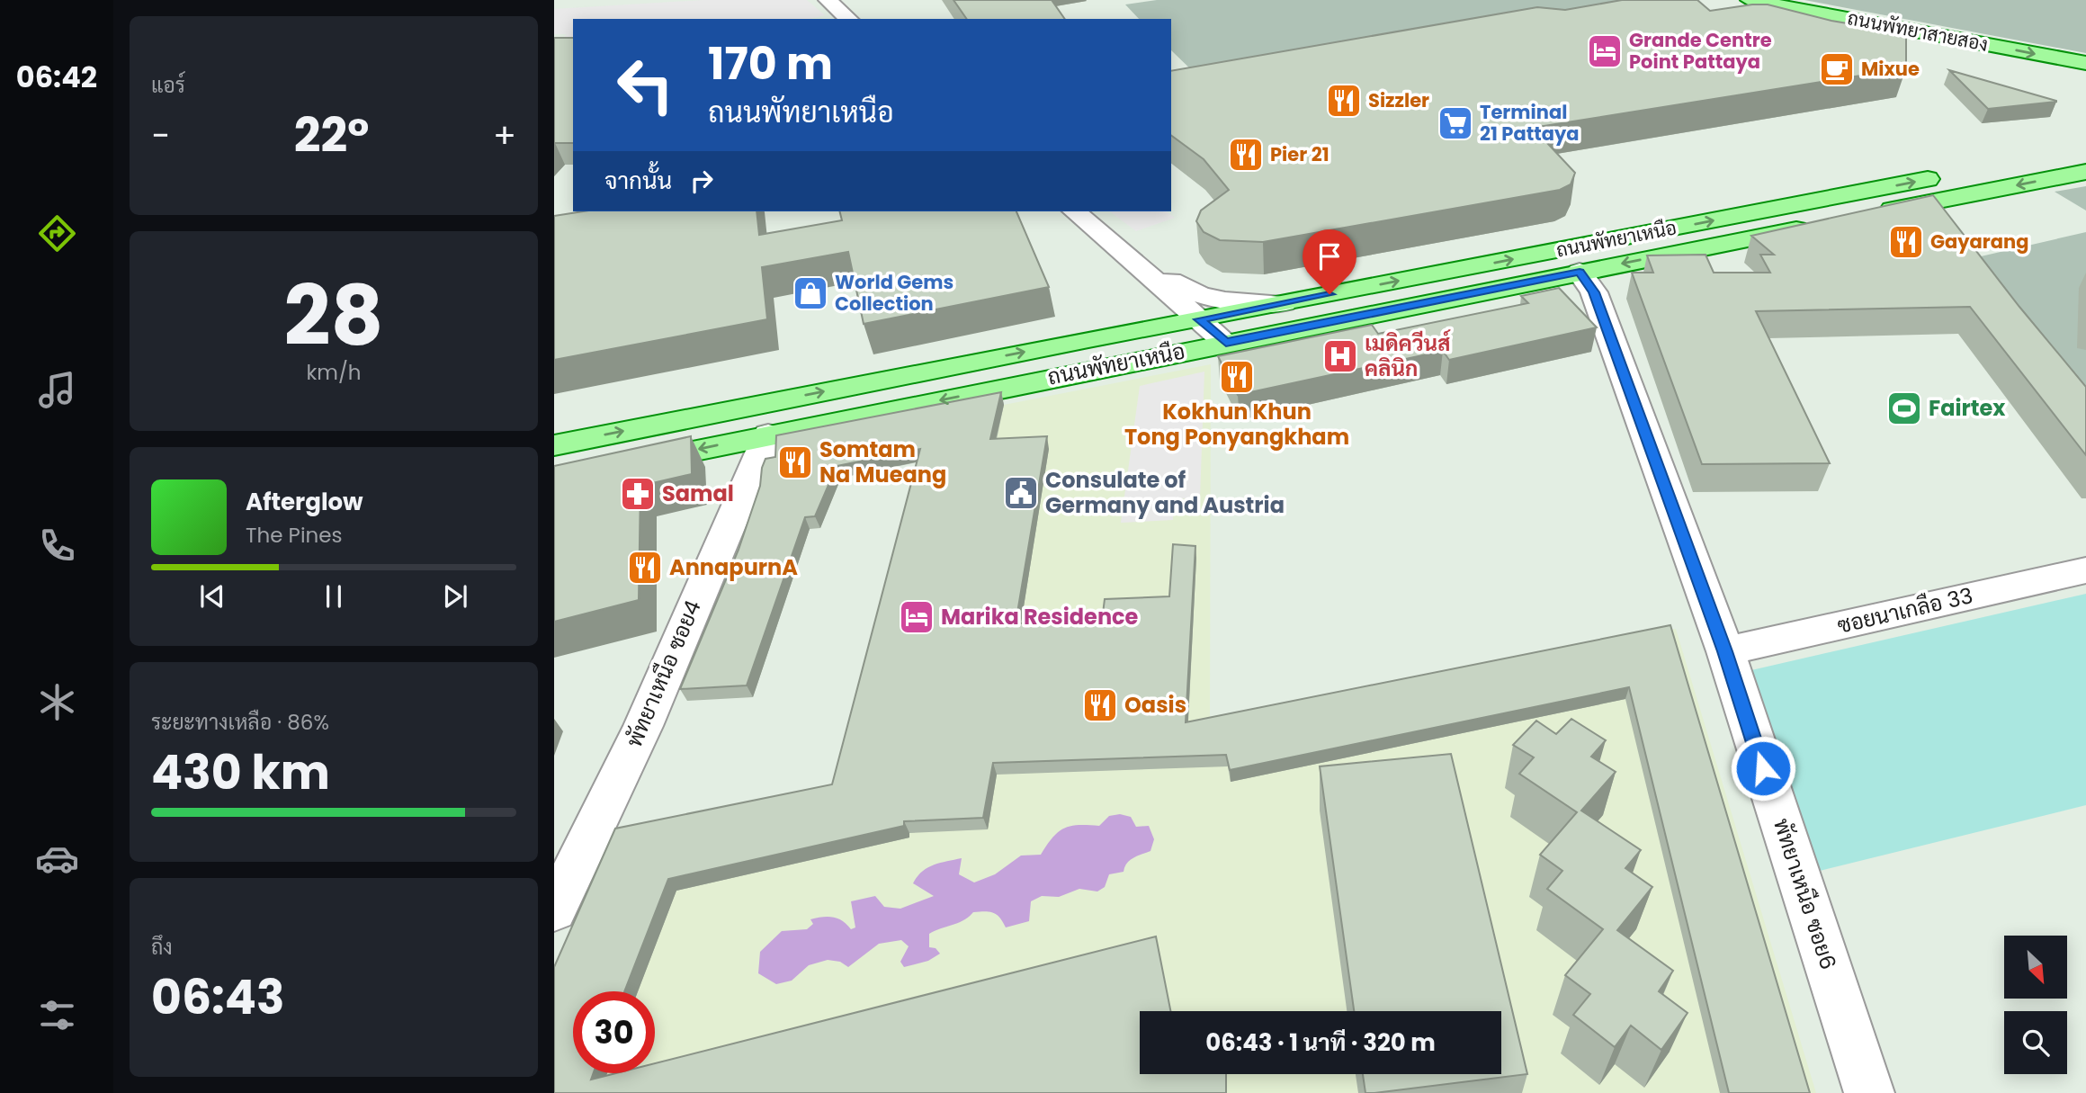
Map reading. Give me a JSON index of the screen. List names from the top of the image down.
{
  "streets": {
    "main road": ["ถนนพัทยาสายสอง", "ถนนพัทยาเหนือ"],
    "street": ["ซอยนาเกลือ 33", "พัทยาเหนือ ซอย4", "พัทยาเหนือ ซอย6"]
  },
  "crossings": [
    ["ถนนพัทยาเหนือ", "พัทยาเหนือ ซอย4"],
    ["ถนนพัทยาเหนือ", "พัทยาเหนือ ซอย6"],
    ["ซอยนาเกลือ 33", "พัทยาเหนือ ซอย6"]
  ],
  "places": {
    "hotel": ["Grande Centre Point Pattaya", "Marika Residence"],
    "cafe": ["Mixue"],
    "restaurant": [
      "Sizzler",
      "Pier 21",
      "Gayarang",
      "Kokhun Khun Tong Ponyangkham",
      "Somtam Na Mueang",
      "AnnapurnA",
      "Oasis"
    ],
    "supermarket": ["Terminal 21 Pattaya"],
    "shop": ["World Gems Collection"],
    "hospital": ["เมดิควีนส์ คลินิก"],
    "sports": ["Fairtex"],
    "public building": ["Consulate of Germany and Austria"],
    "pharmacy": ["Samal"]
  },
  "north": "bottom right",
  "page": {
    "tabs": "06:42",
    "tile": [
      "แอร์",
      ["28", "km/h"],
      ["ระยะทางเหลือ · 86%", "430 km"],
      ["ถึง", "06:43"]
    ],
    "turn": ["170 m", "ถนนพัทยาเหนือ"],
    "heat": ["−", "22°", "+"],
    "then": "จากนั้น",
    "song": ["Afterglow", "The Pines"],
    "limit": "30",
    "trip": "06:43 · 1 นาที · 320 m"
  }
}
